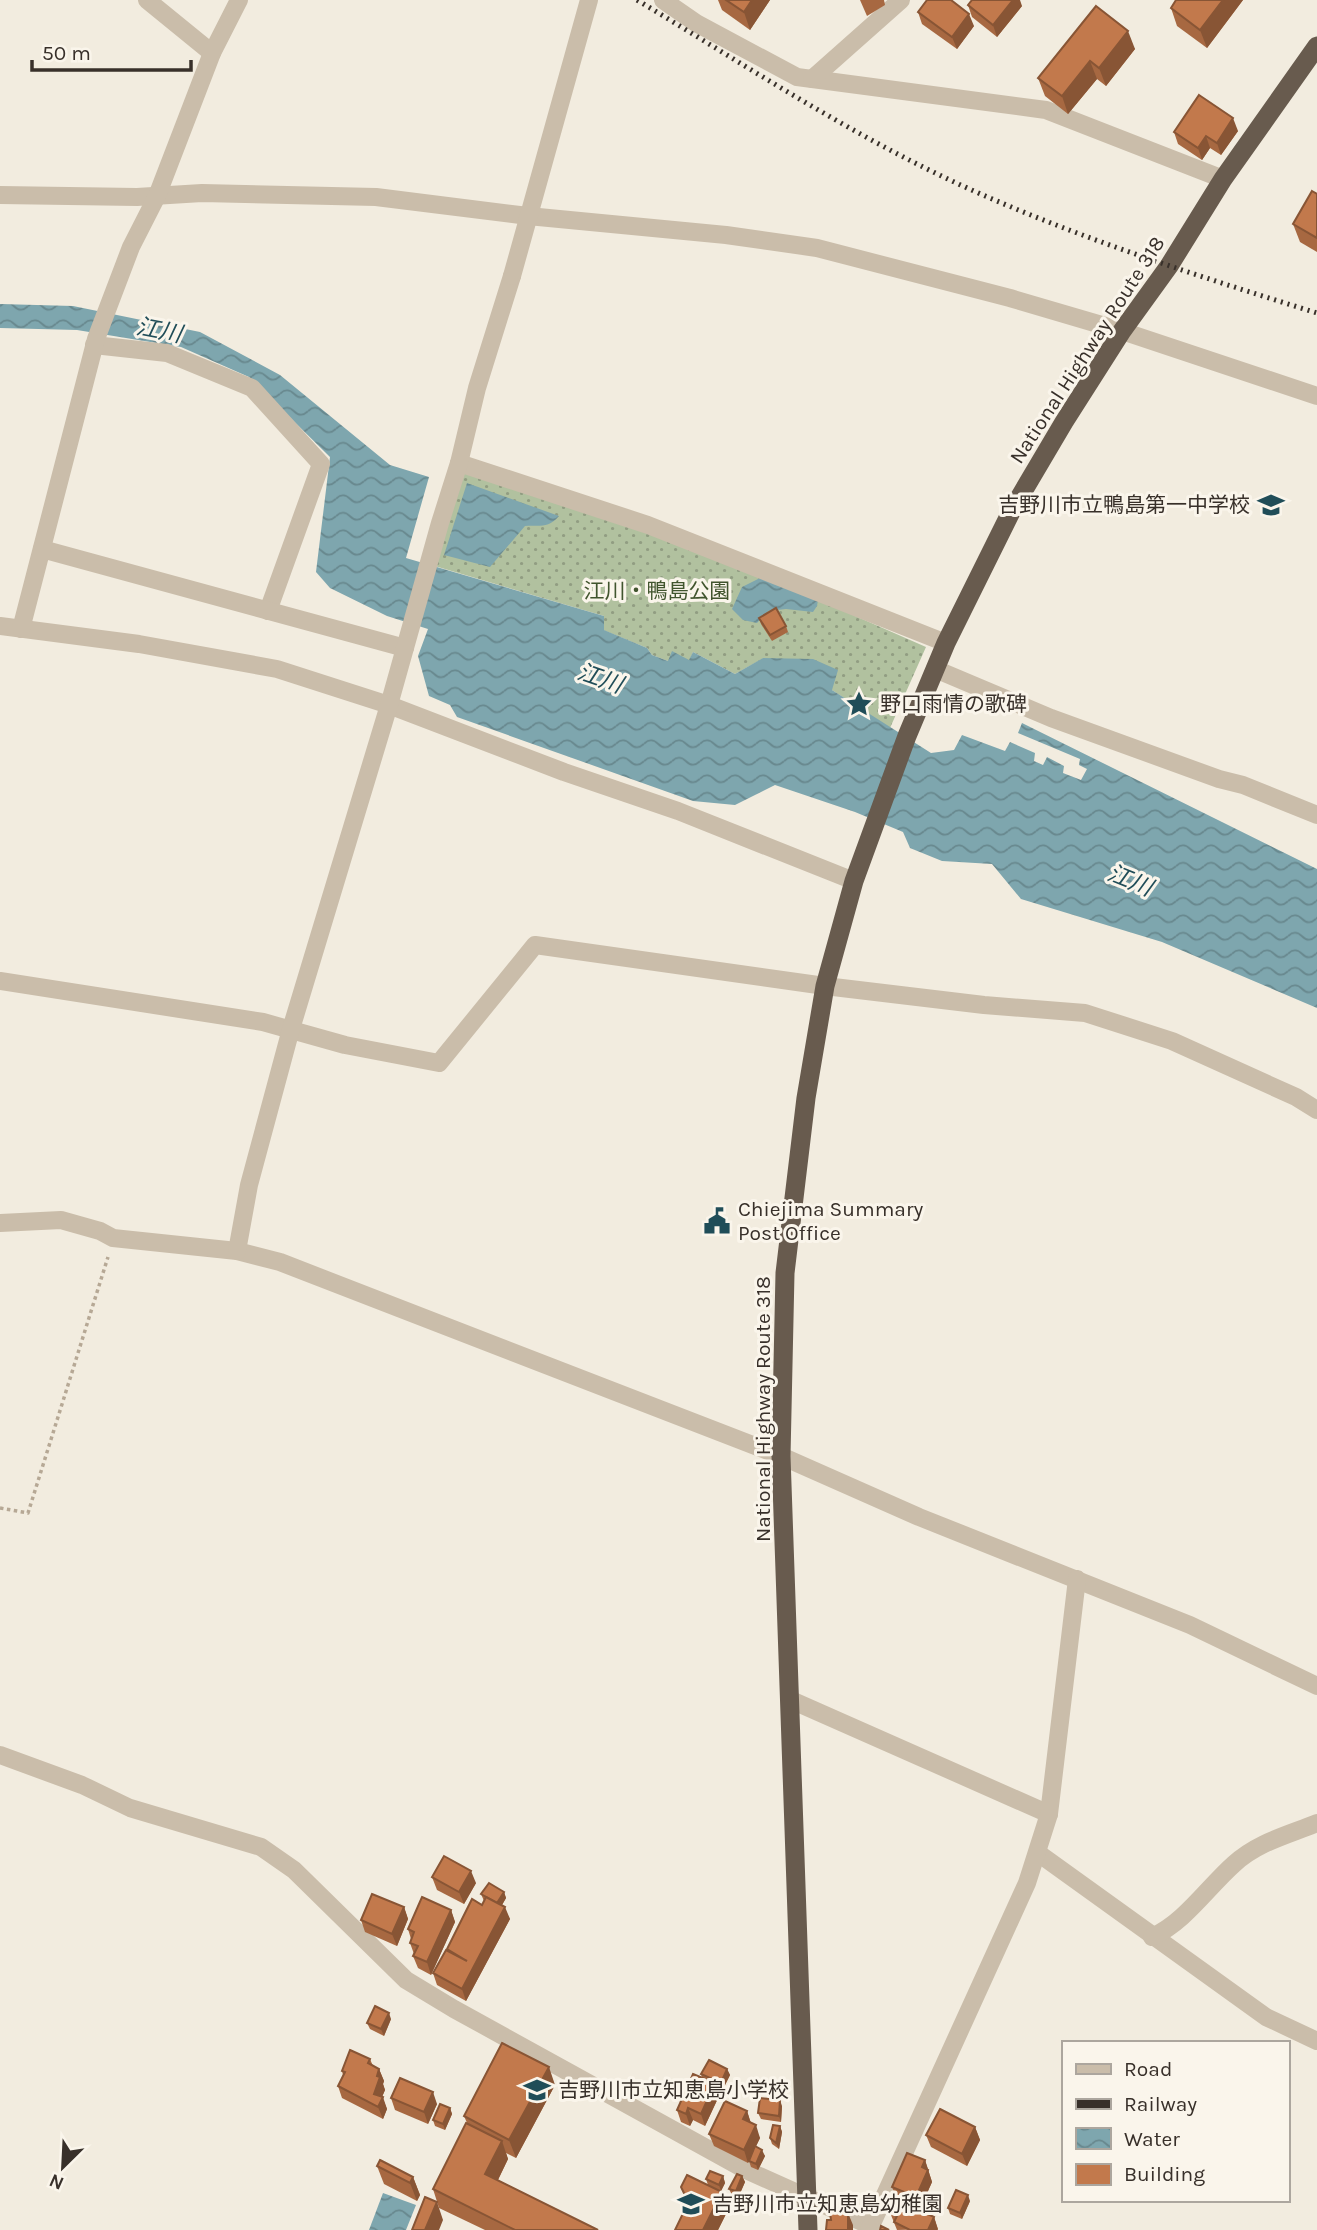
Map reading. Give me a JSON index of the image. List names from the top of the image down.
{
  "streets": {
    "highway": ["National Highway Route 318"]
  },
  "water": ["江川"],
  "parks": ["江川・鴨島公園"],
  "places": {
    "school or university": ["吉野川市立鴨島第一中学校", "吉野川市立知恵島小学校", "吉野川市立知恵島幼稚園"],
    "place": ["野口雨情の歌碑"],
    "public building": ["Chiejima Summary Post Office"]
  },
  "legend": [
    "Road",
    "Railway",
    "Water",
    "Building"
  ],
  "scale_bar": "50 m",
  "north": "bottom left"
}
